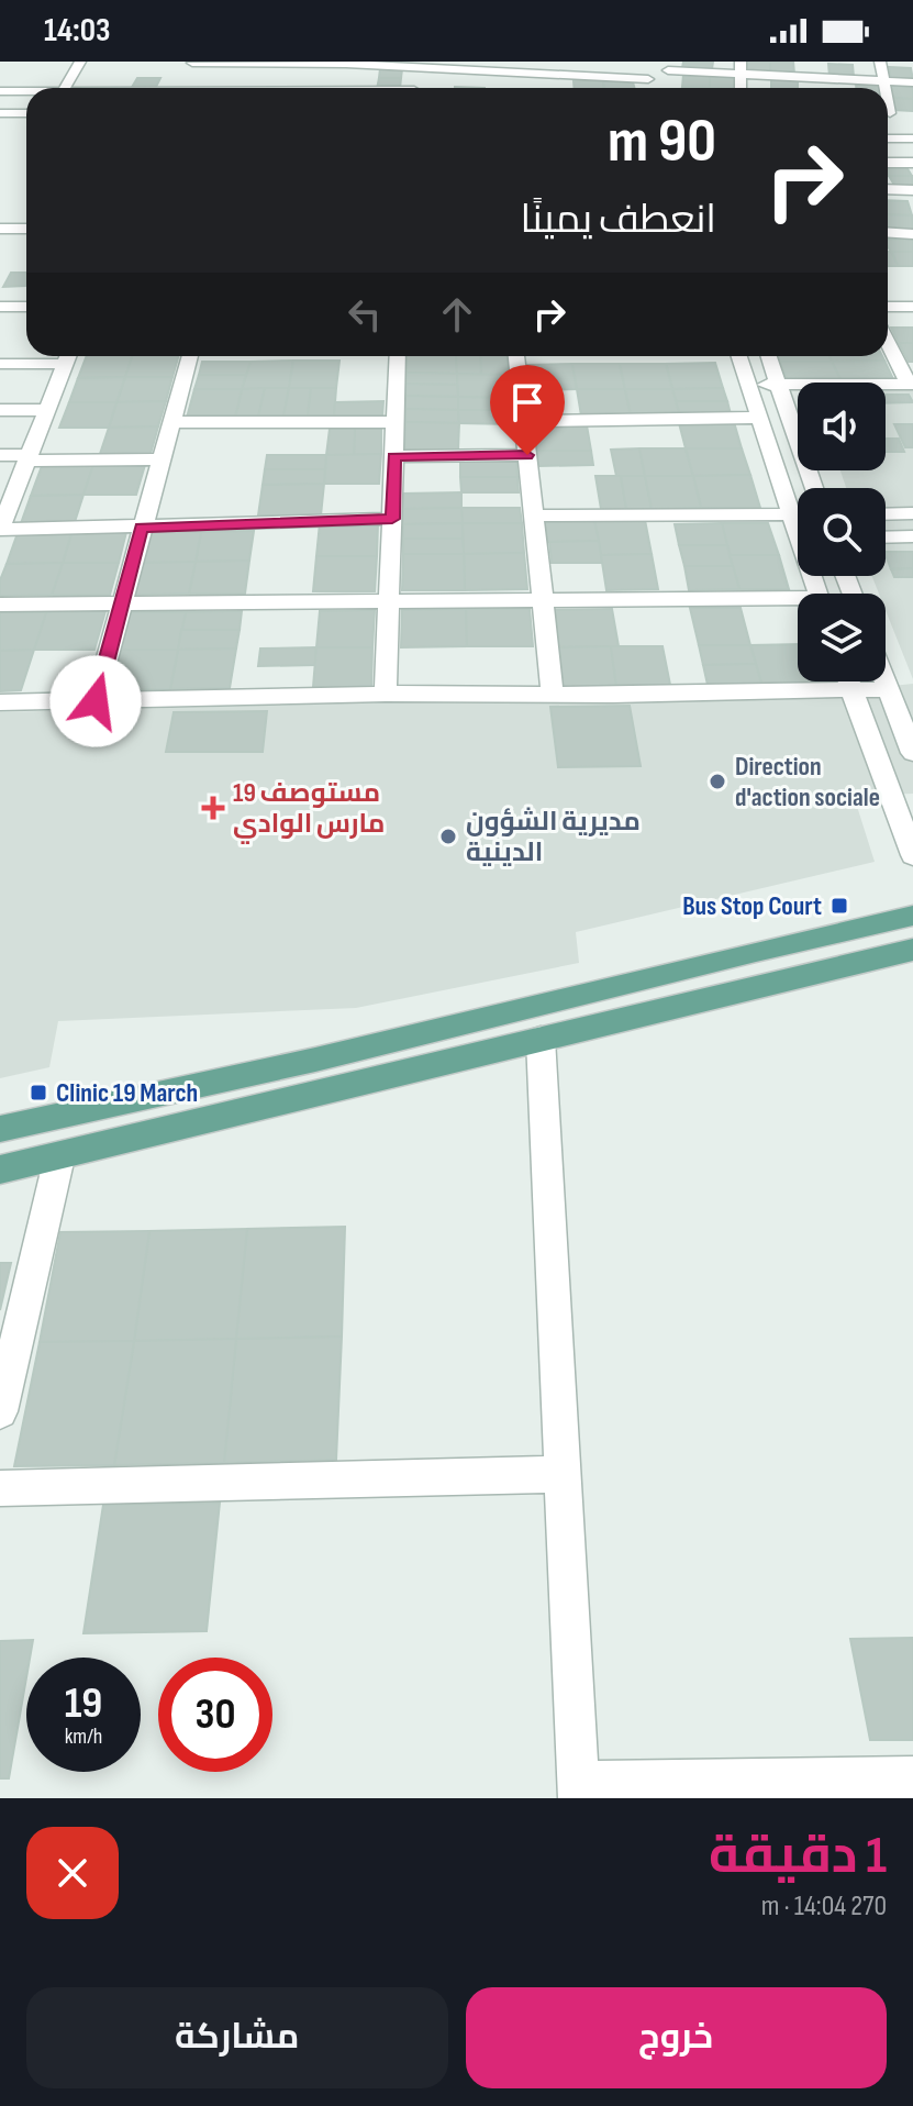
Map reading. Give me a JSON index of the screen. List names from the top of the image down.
{
  "places": {
    "other": ["Direction d'action sociale", "مديرية الشؤون الدينية"],
    "health": ["مستوصف 19 مارس الوادي"],
    "transit": ["Bus Stop Court", "Clinic 19 March"]
  },
  "page": {
    "status": "14:03",
    "turn": ["90 m", "انعطف يمينًا"],
    "speed": "19 km/h",
    "limit": "30",
    "heading": ["1 دقيقة", "270 m · 14:04"],
    "buttons": ["خروج", "مشاركة"]
  }
}
